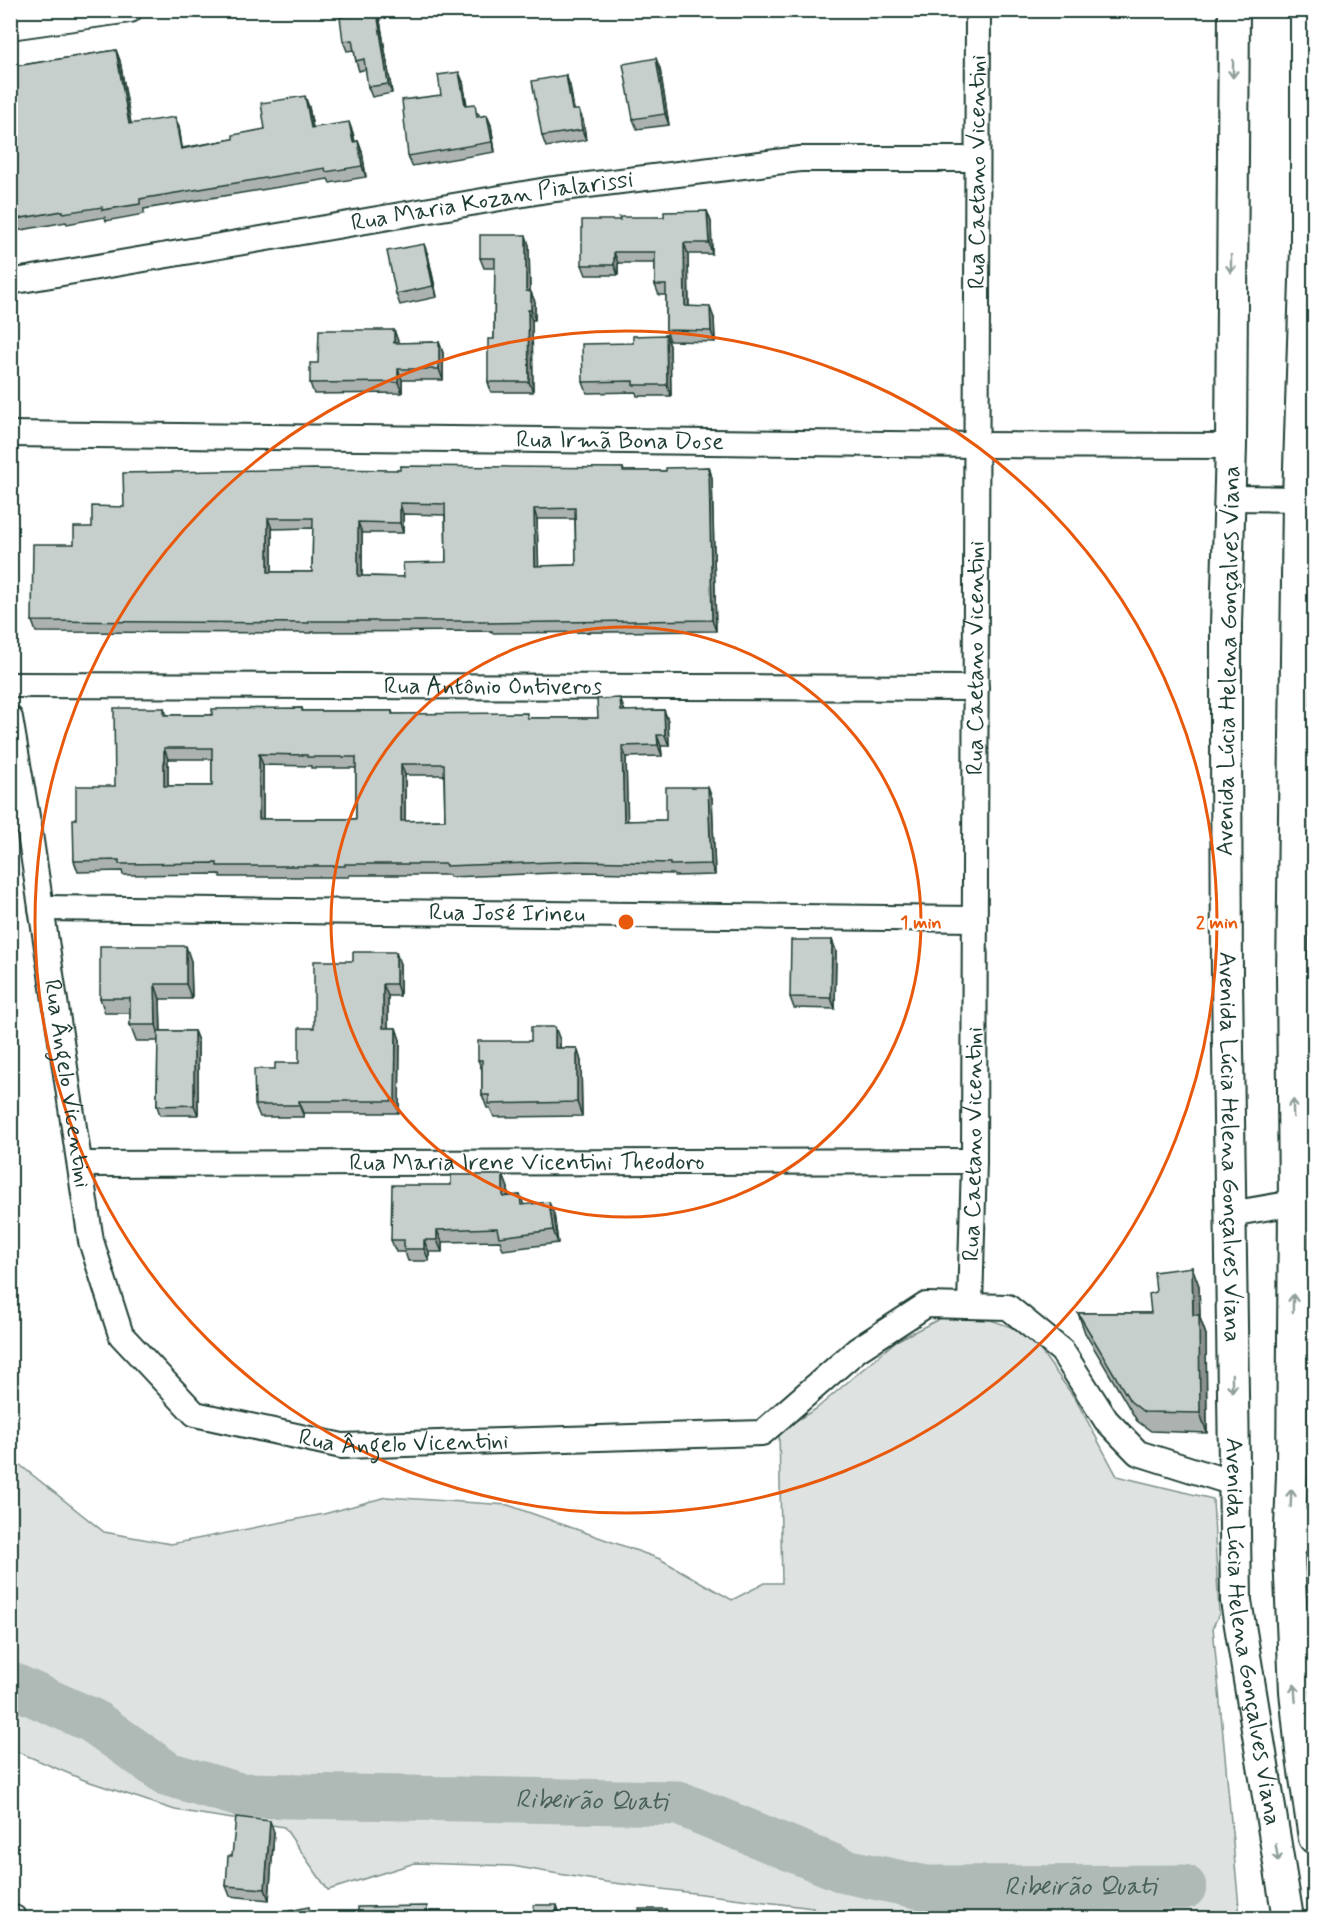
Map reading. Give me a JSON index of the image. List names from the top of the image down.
{
  "streets": {
    "street": [
      "Rua Caetano Vicentini",
      "Rua Maria Kozan Pialarissi",
      "Rua Irmã Bona Dose",
      "Avenida Lúcia Helena Gonçalves Viana",
      "Rua Antônio Ontiveros",
      "Rua José Irineu",
      "Rua Ângelo Vicentini",
      "Rua Maria Irene Vicentini Theodoro"
    ]
  },
  "crossings": [
    ["Rua Caetano Vicentini", "Rua Maria Kozan Pialarissi"],
    ["Rua Caetano Vicentini", "Rua Irmã Bona Dose"],
    ["Rua Caetano Vicentini", "Rua Antônio Ontiveros"],
    ["Rua Caetano Vicentini", "Rua José Irineu"],
    ["Rua Caetano Vicentini", "Rua Ângelo Vicentini"],
    ["Rua Caetano Vicentini", "Rua Maria Irene Vicentini Theodoro"],
    ["Rua Irmã Bona Dose", "Avenida Lúcia Helena Gonçalves Viana"],
    ["Avenida Lúcia Helena Gonçalves Viana", "Rua Ângelo Vicentini"],
    ["Rua José Irineu", "Rua Ângelo Vicentini"],
    ["Rua Ângelo Vicentini", "Rua Maria Irene Vicentini Theodoro"]
  ],
  "water": ["Ribeirão Quati"],
  "rings": ["1 min", "2 min"]
}
